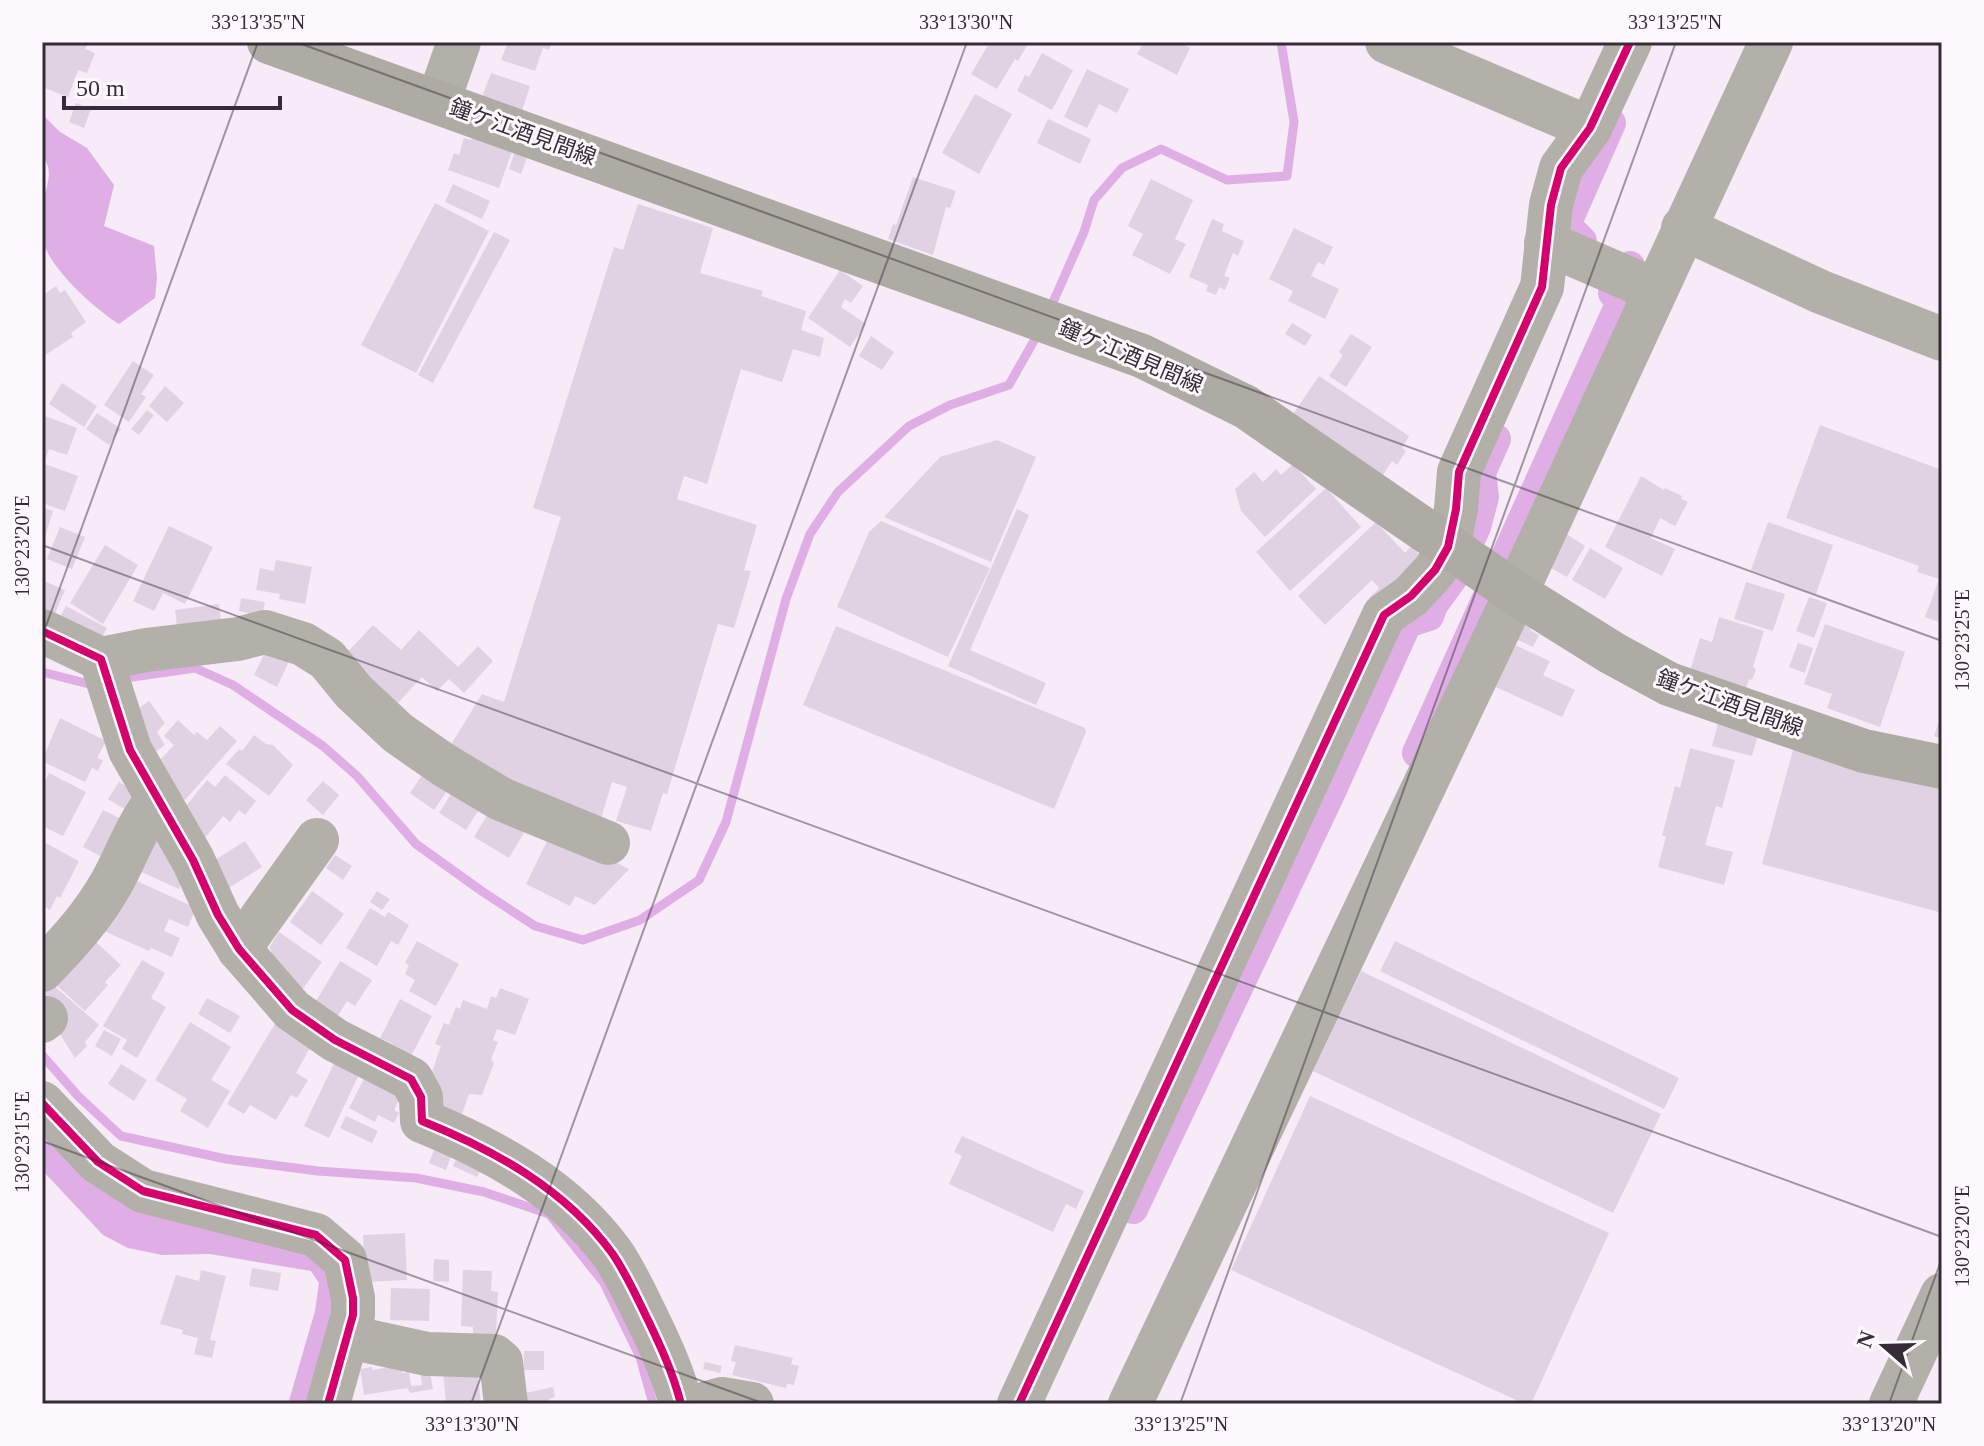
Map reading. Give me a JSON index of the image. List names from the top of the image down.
{
  "streets": {
    "main road": ["鐘ケ江酒見間線"]
  },
  "scale_bar": "50 m",
  "north": "left",
  "coordinates": [
    "33°13'35\"N",
    "33°13'30\"N",
    "33°13'25\"N",
    "130°23'20\"E",
    "130°23'25\"E",
    "130°23'15\"E",
    "33°13'20\"N"
  ]
}
